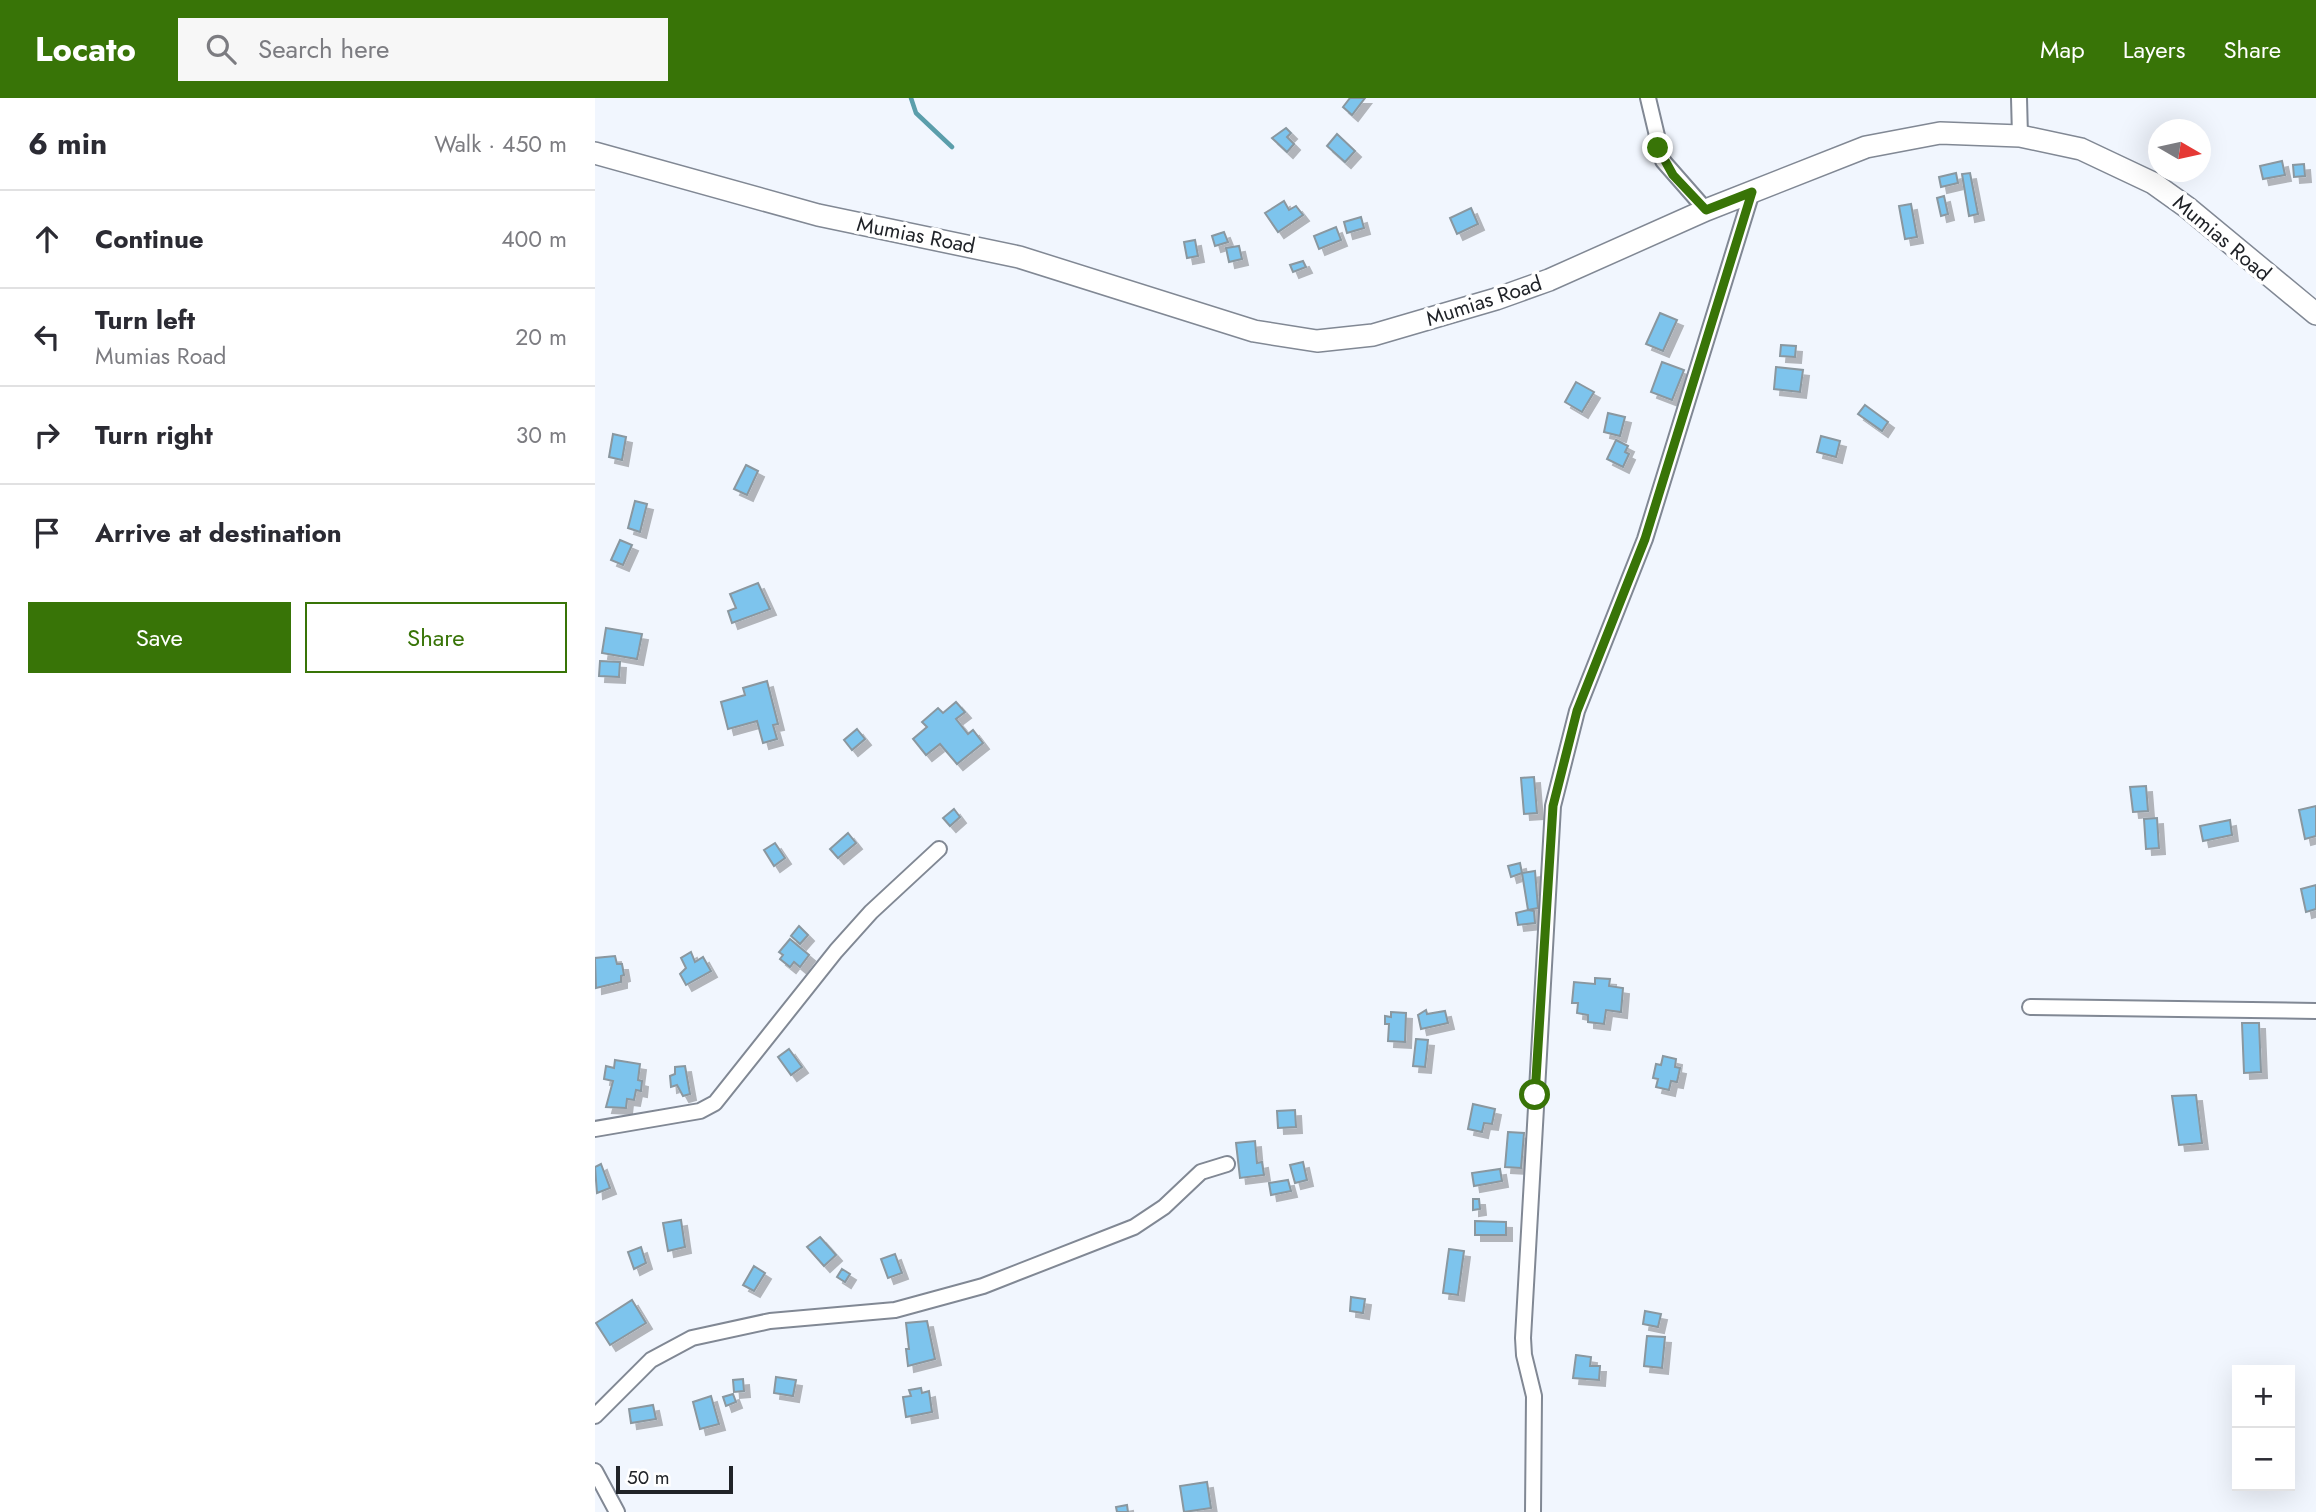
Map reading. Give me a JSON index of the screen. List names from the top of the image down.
{
  "streets": {
    "street": ["Mumias Road"]
  },
  "scale_bar": "50 m",
  "north": "right",
  "page": {
    "header": "Locato",
    "search": "Search here",
    "nav": ["Map", "Layers", "Share"],
    "heading": ["6 min", "Walk · 450 m"],
    "list": [
      ["Continue", "400 m"],
      ["Turn left", "Mumias Road", "20 m"],
      ["Turn right", "30 m"],
      "Arrive at destination"
    ],
    "buttons": ["Save", "Share"],
    "map_buttons": ["+", "−"],
    "scale": "50 m"
  }
}
